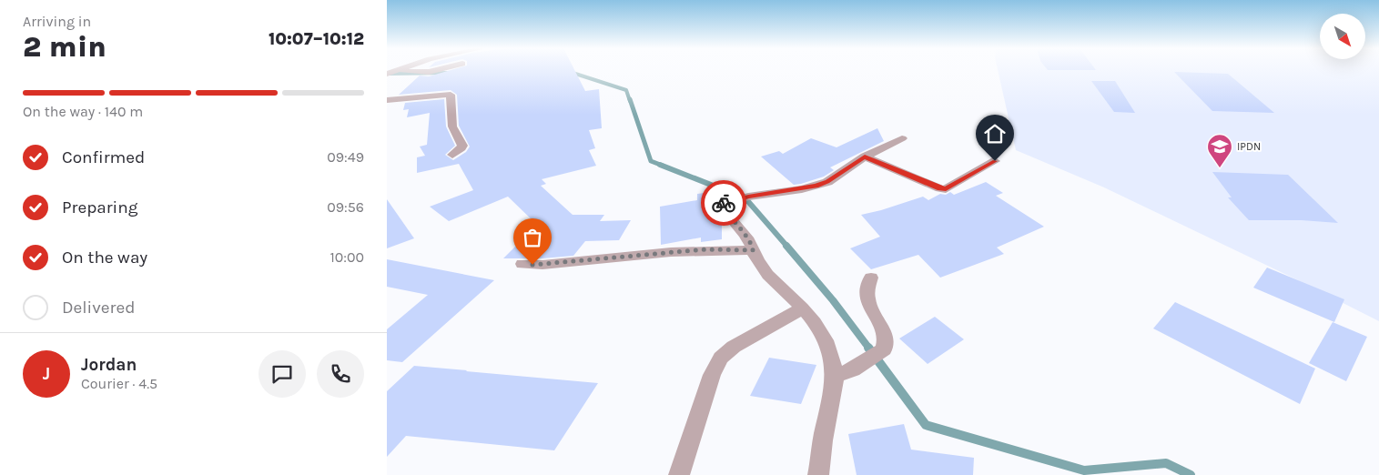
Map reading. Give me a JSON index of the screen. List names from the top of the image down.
{
  "places": {
    "school or university": ["IPDN"]
  },
  "north": "bottom right",
  "page": {
    "heading": ["2 min", "Arriving in", "10:07–10:12"],
    "panel": ["Jordan", "Courier · 4.5"],
    "bar": "On the way · 140 m",
    "list": [
      ["Confirmed", "09:49"],
      ["Preparing", "09:56"],
      ["On the way", "10:00"],
      "Delivered"
    ],
    "round": "J"
  }
}
